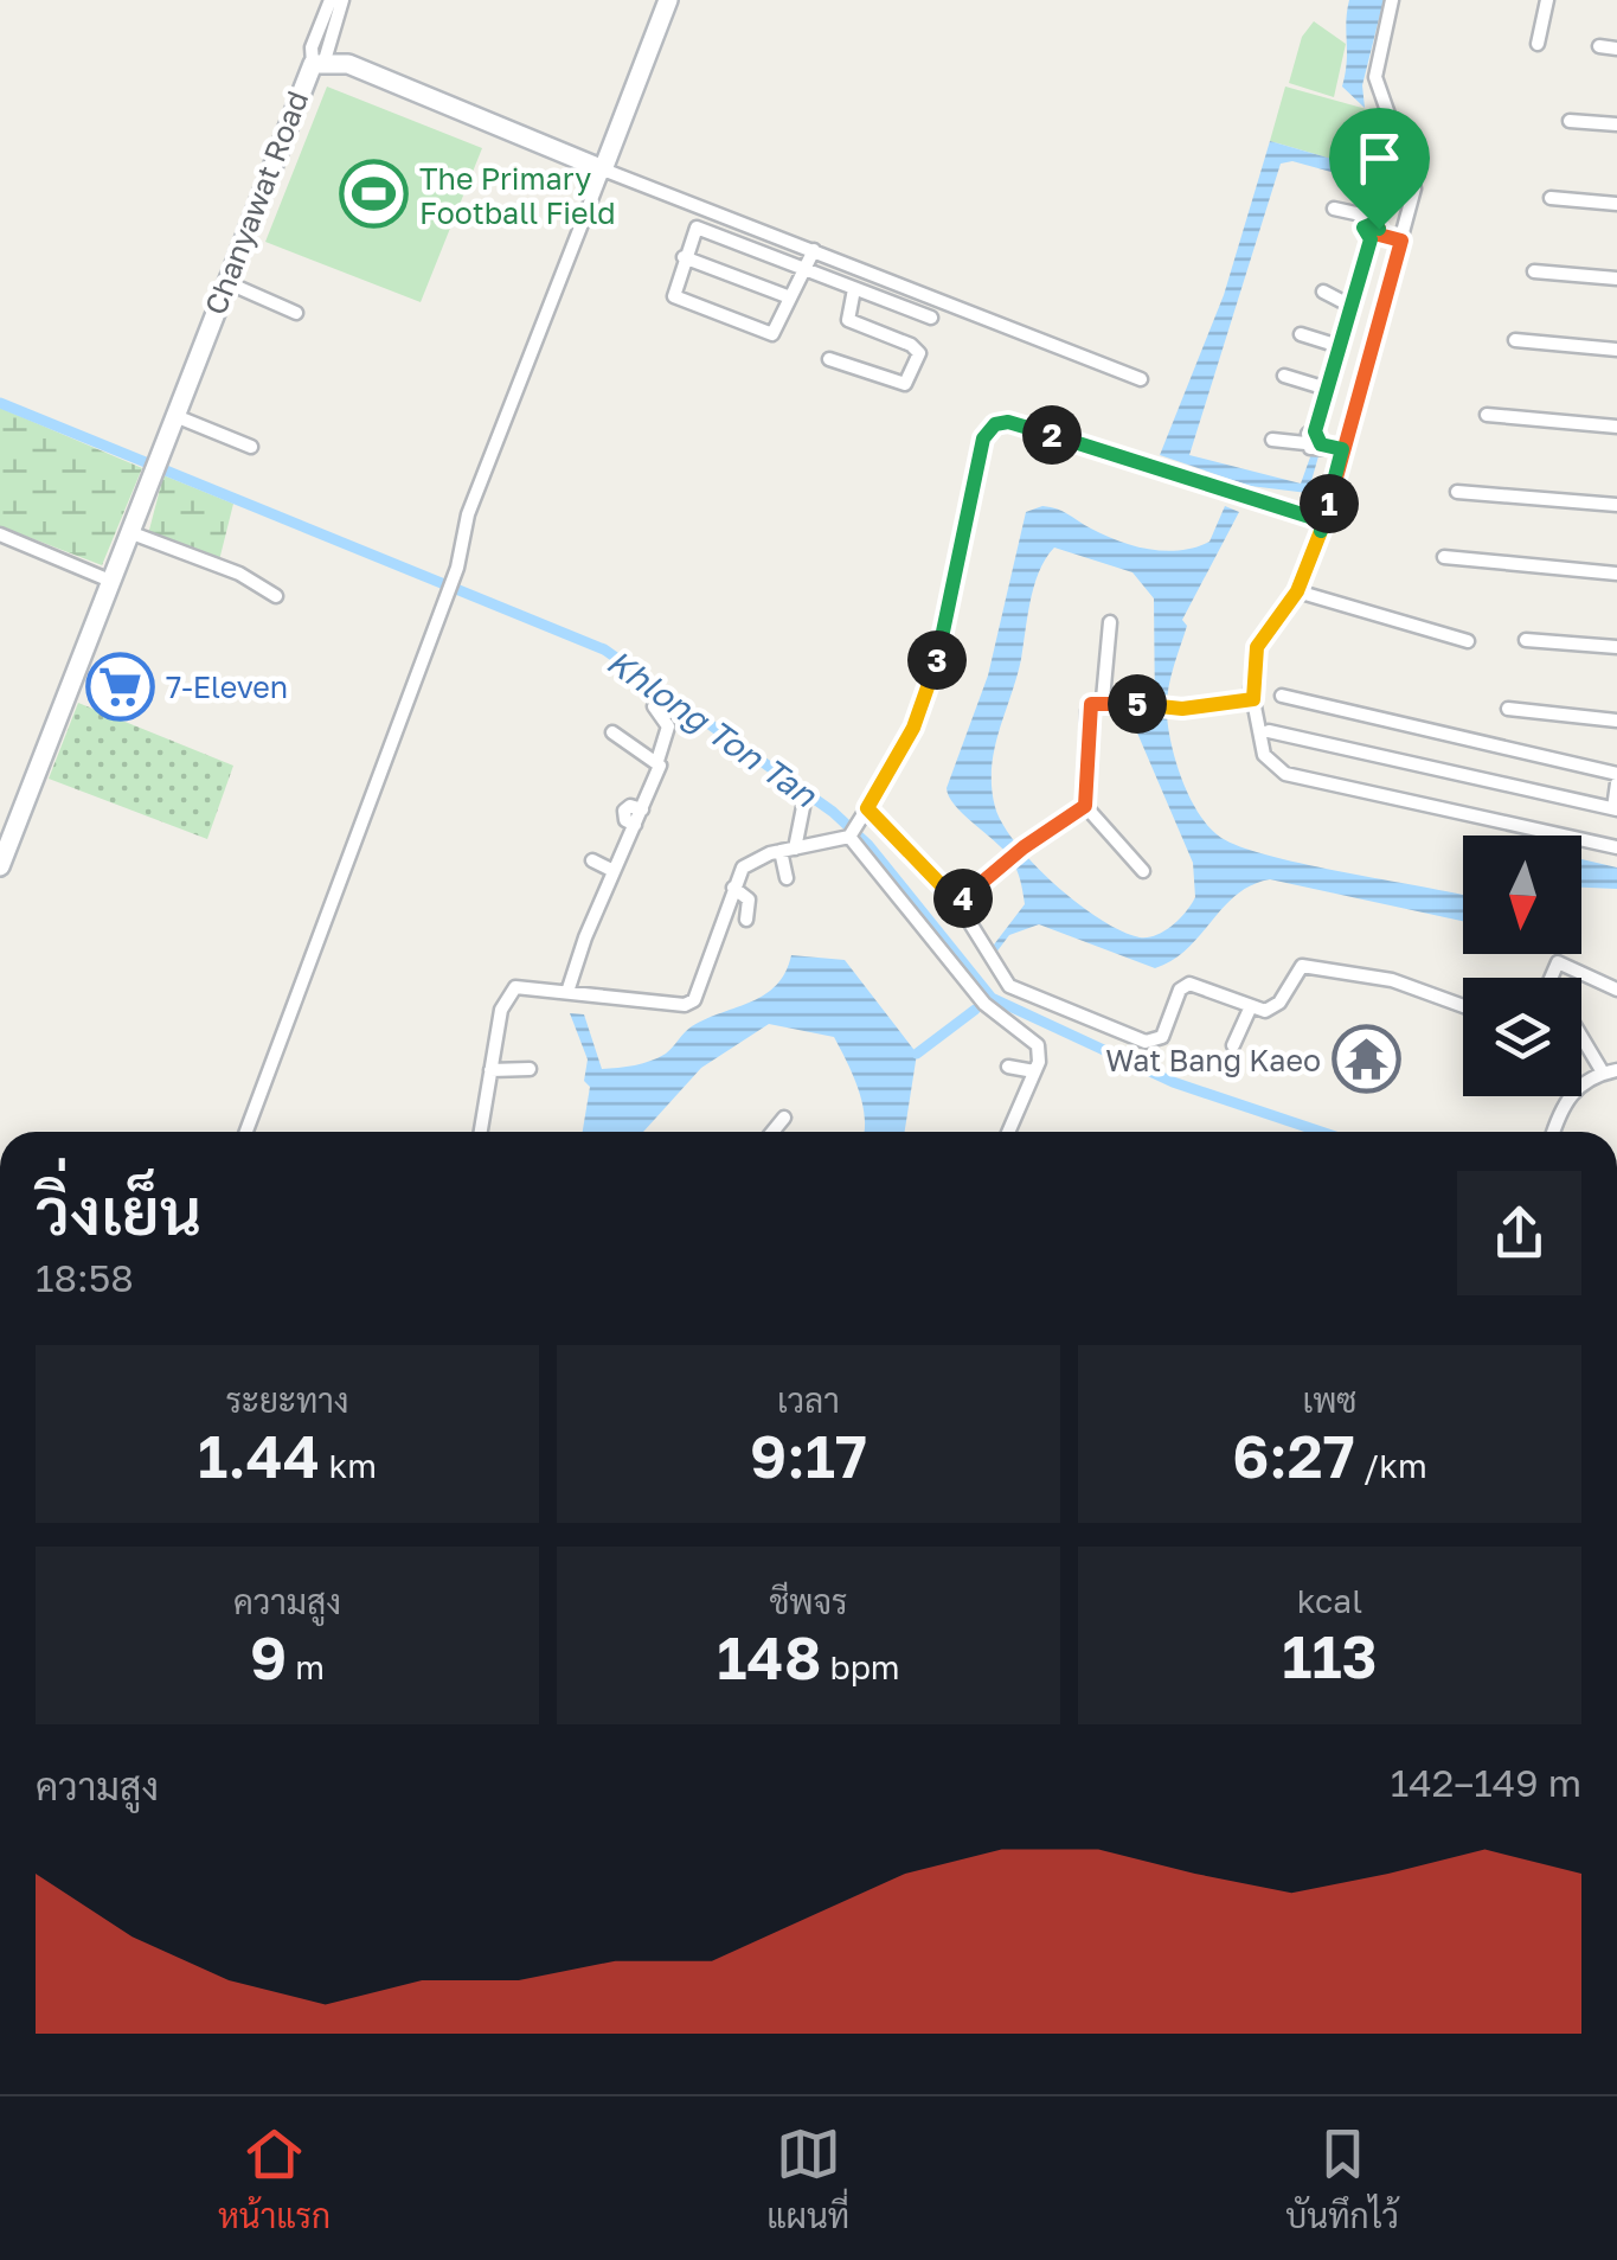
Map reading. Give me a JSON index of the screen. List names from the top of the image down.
{
  "streets": {
    "main road": ["Chanyawat Road"]
  },
  "water": ["Khlong Ton Tan"],
  "places": {
    "sports": ["The Primary Football Field"],
    "supermarket": ["7-Eleven"],
    "temple": ["Wat Bang Kaeo"]
  },
  "north": "bottom",
  "page": {
    "pins": [
      "2",
      "1",
      "3",
      "5",
      "4"
    ],
    "heading": ["วิ่งเย็น", "18:58"],
    "stats": [
      ["ระยะทาง", "1.44 km"],
      ["เวลา", "9:17"],
      ["เพซ", "6:27 /km"],
      ["ความสูง", "9 m"],
      ["ชีพจร", "148 bpm"],
      ["kcal", "113"]
    ],
    "chart": ["ความสูง", "142–149 m"],
    "tabs": ["หน้าแรก", "แผนที่", "บันทึกไว้"]
  }
}
